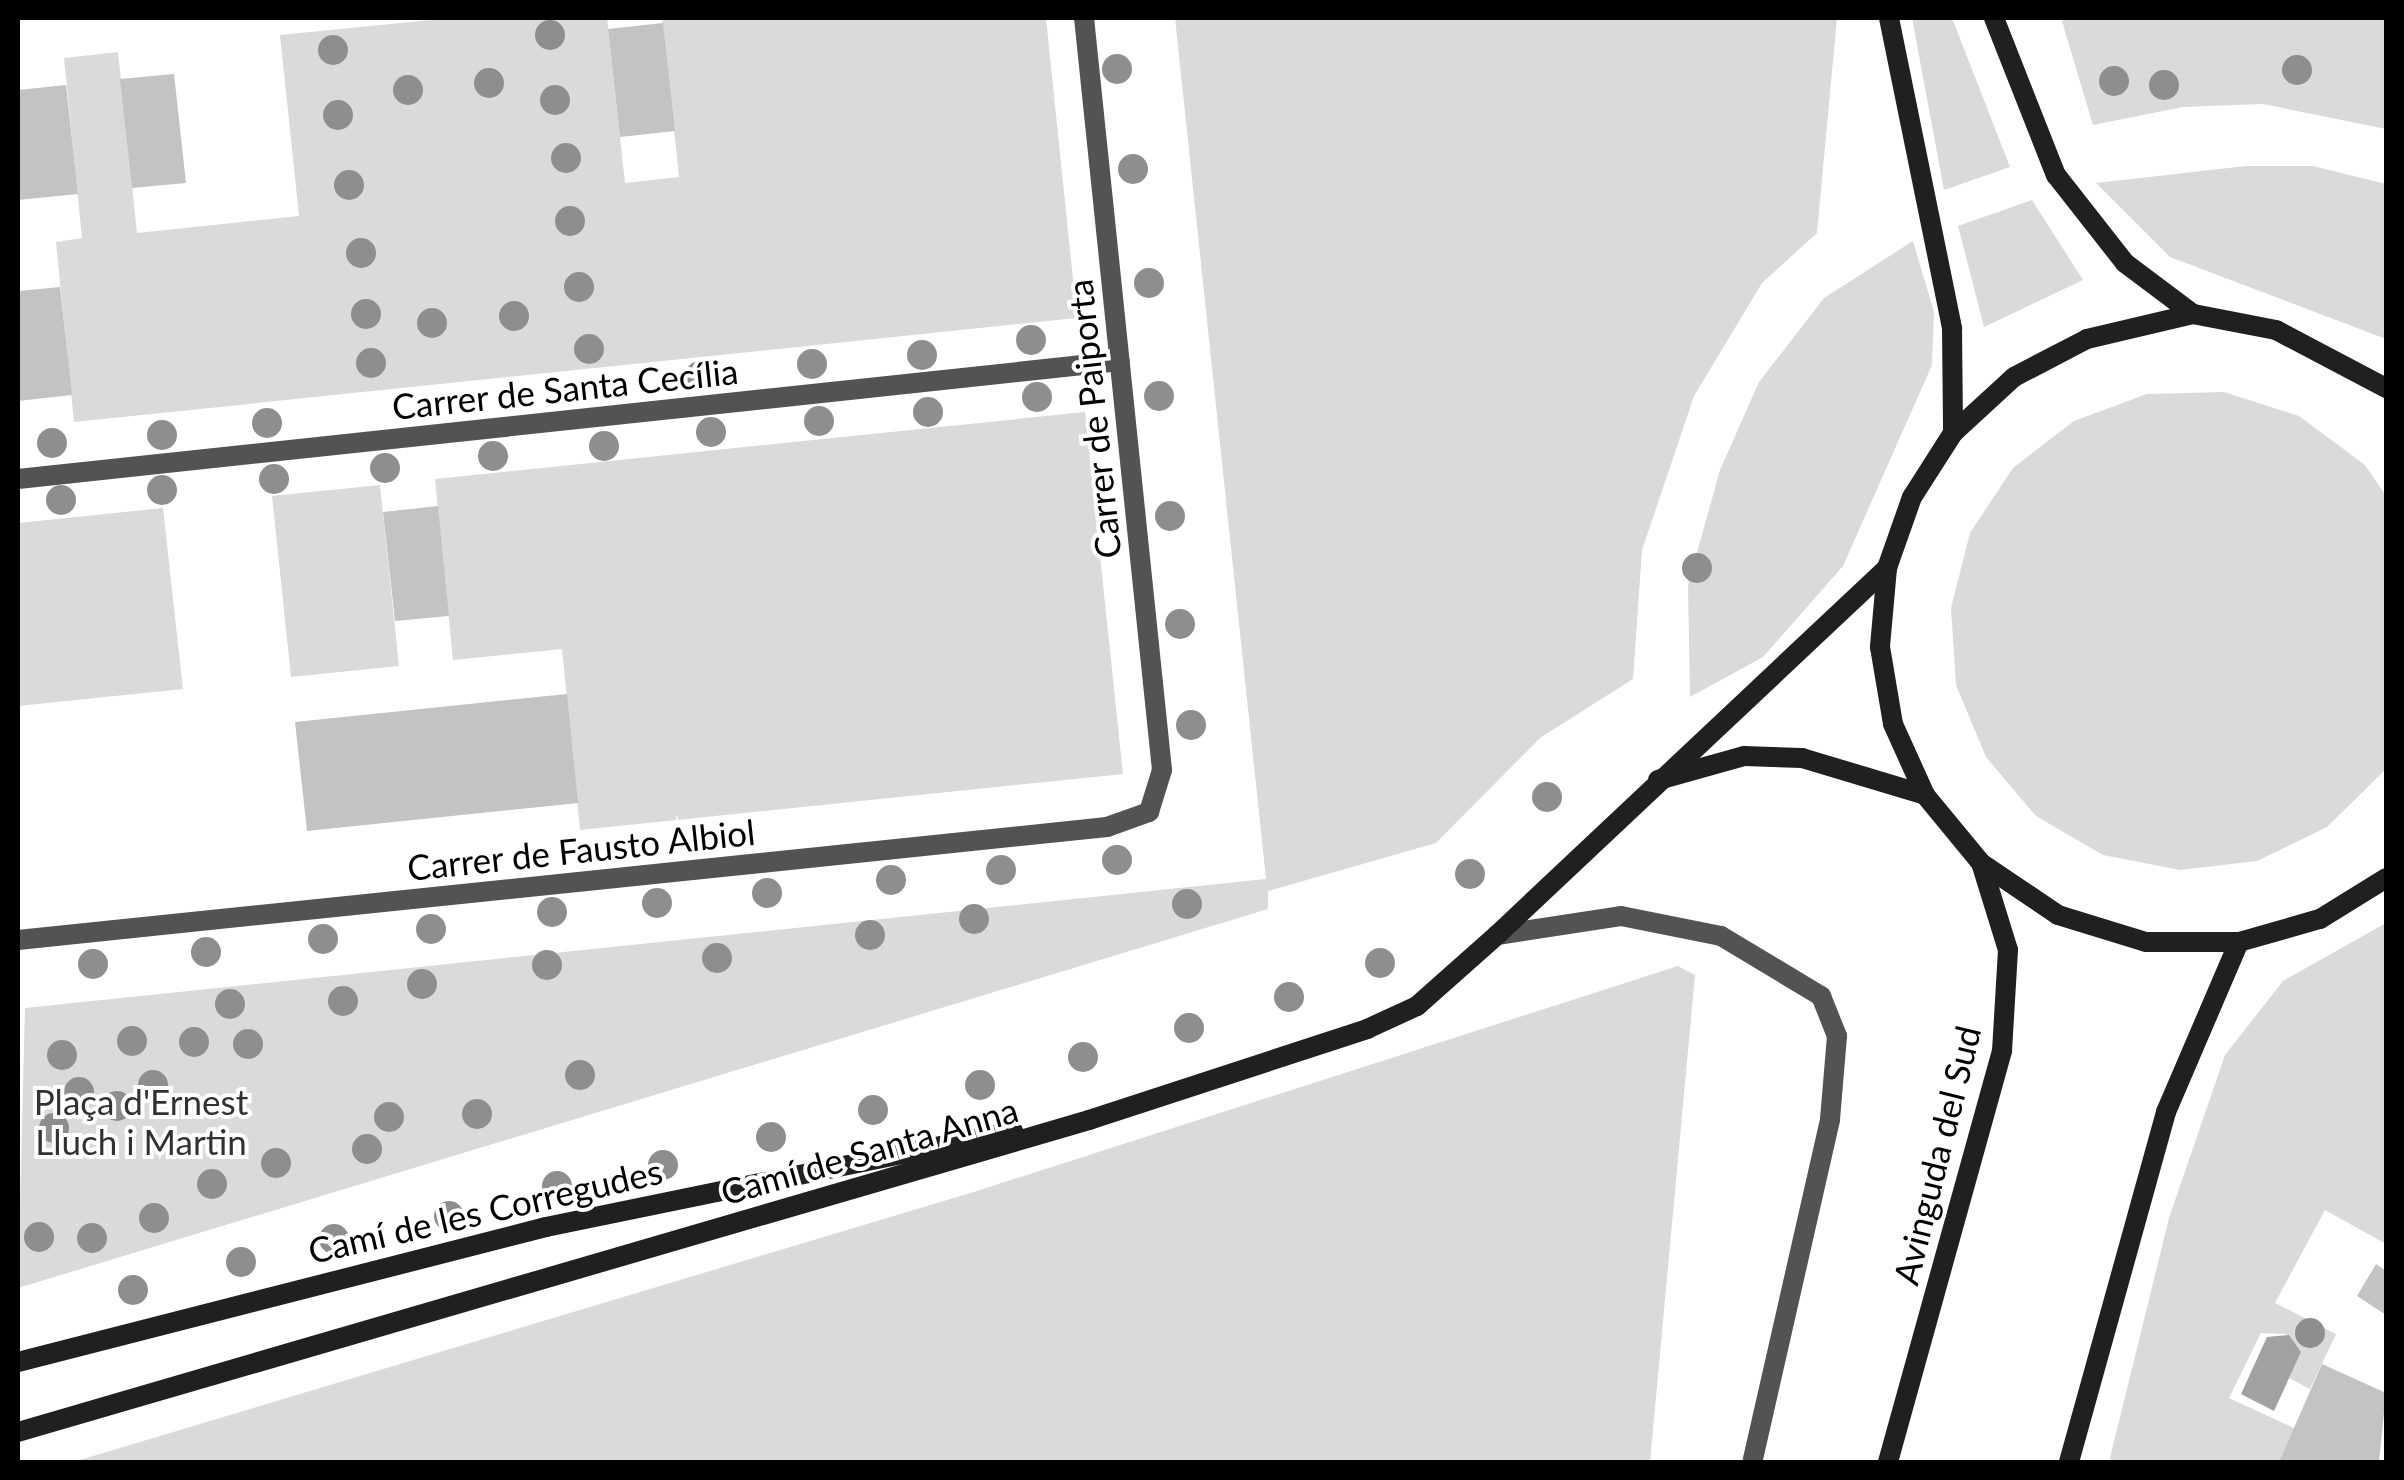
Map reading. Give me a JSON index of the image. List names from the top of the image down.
{
  "streets": {
    "street": [
      "Carrer de Santa Cecília",
      "Carrer de Paiporta",
      "Carrer de Fausto Albiol",
      "Camí de Santa Anna",
      "Avinguda del Sud",
      "Camí de les Corregudes"
    ]
  },
  "crossings": [
    ["Carrer de Santa Cecília", "Carrer de Paiporta"],
    ["Carrer de Paiporta", "Carrer de Fausto Albiol"],
    ["Camí de Santa Anna", "Camí de les Corregudes"]
  ],
  "parks": ["Plaça d'Ernest Lluch i Martin"]
}
